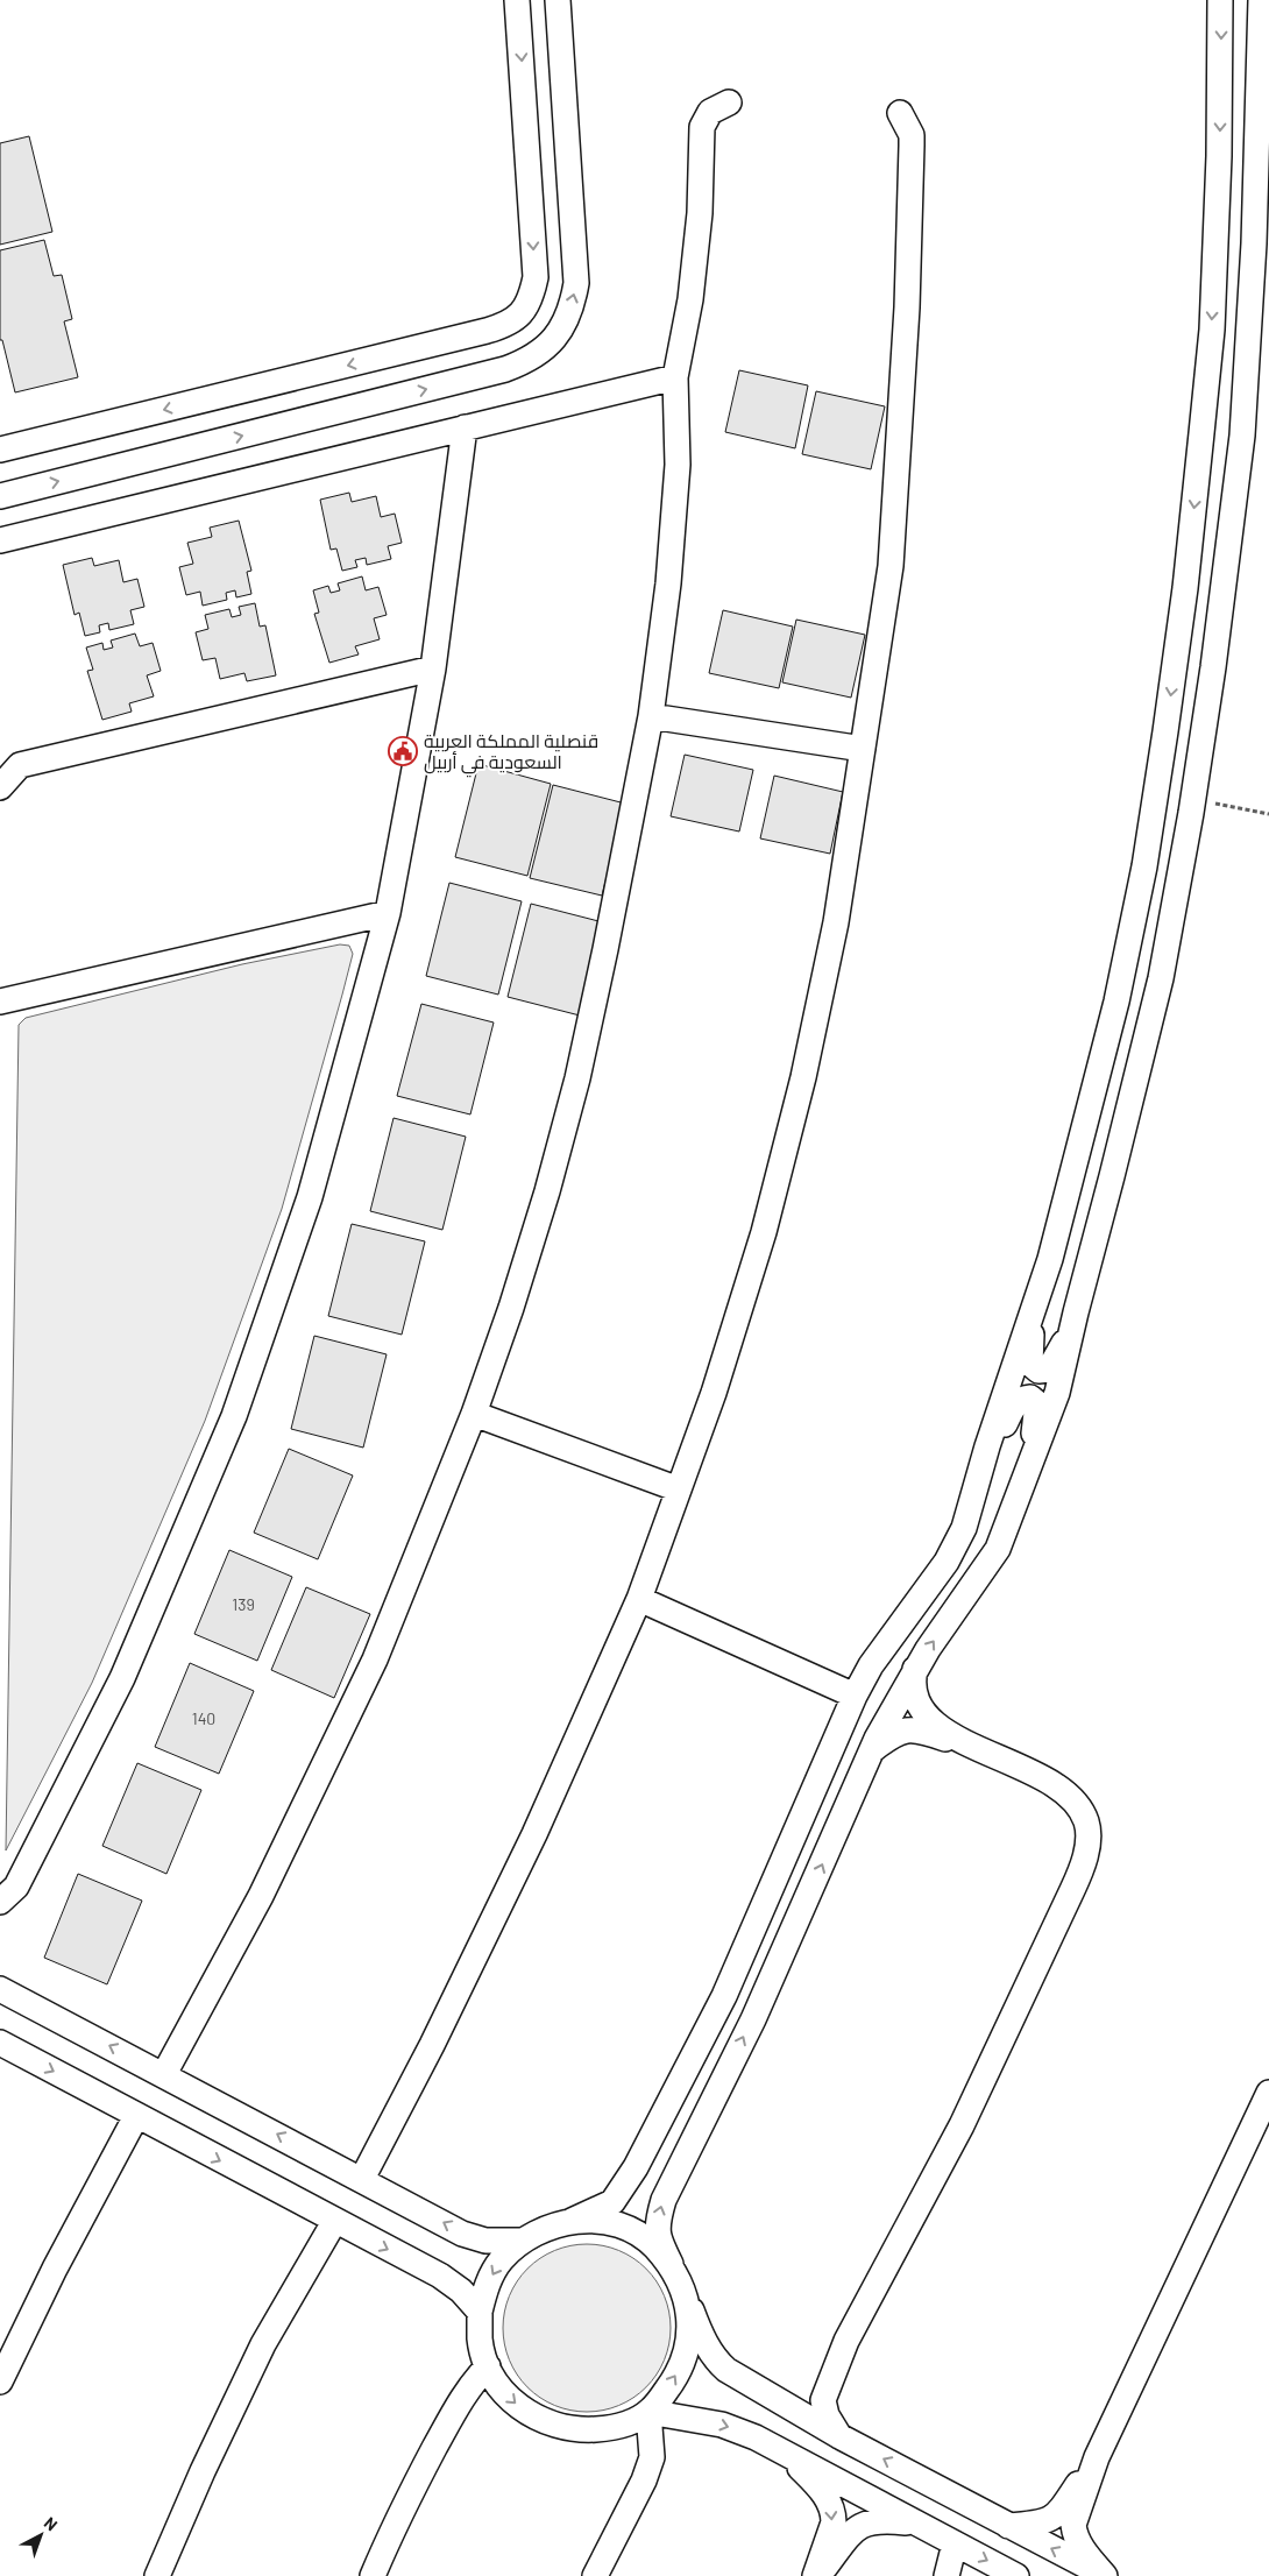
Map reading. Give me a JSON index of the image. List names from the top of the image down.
{
  "places": {
    "public building": ["قنصلية المملكة العربية السعودية في أربيل"]
  },
  "house_numbers": ["139", "140"],
  "north": "top right"
}
